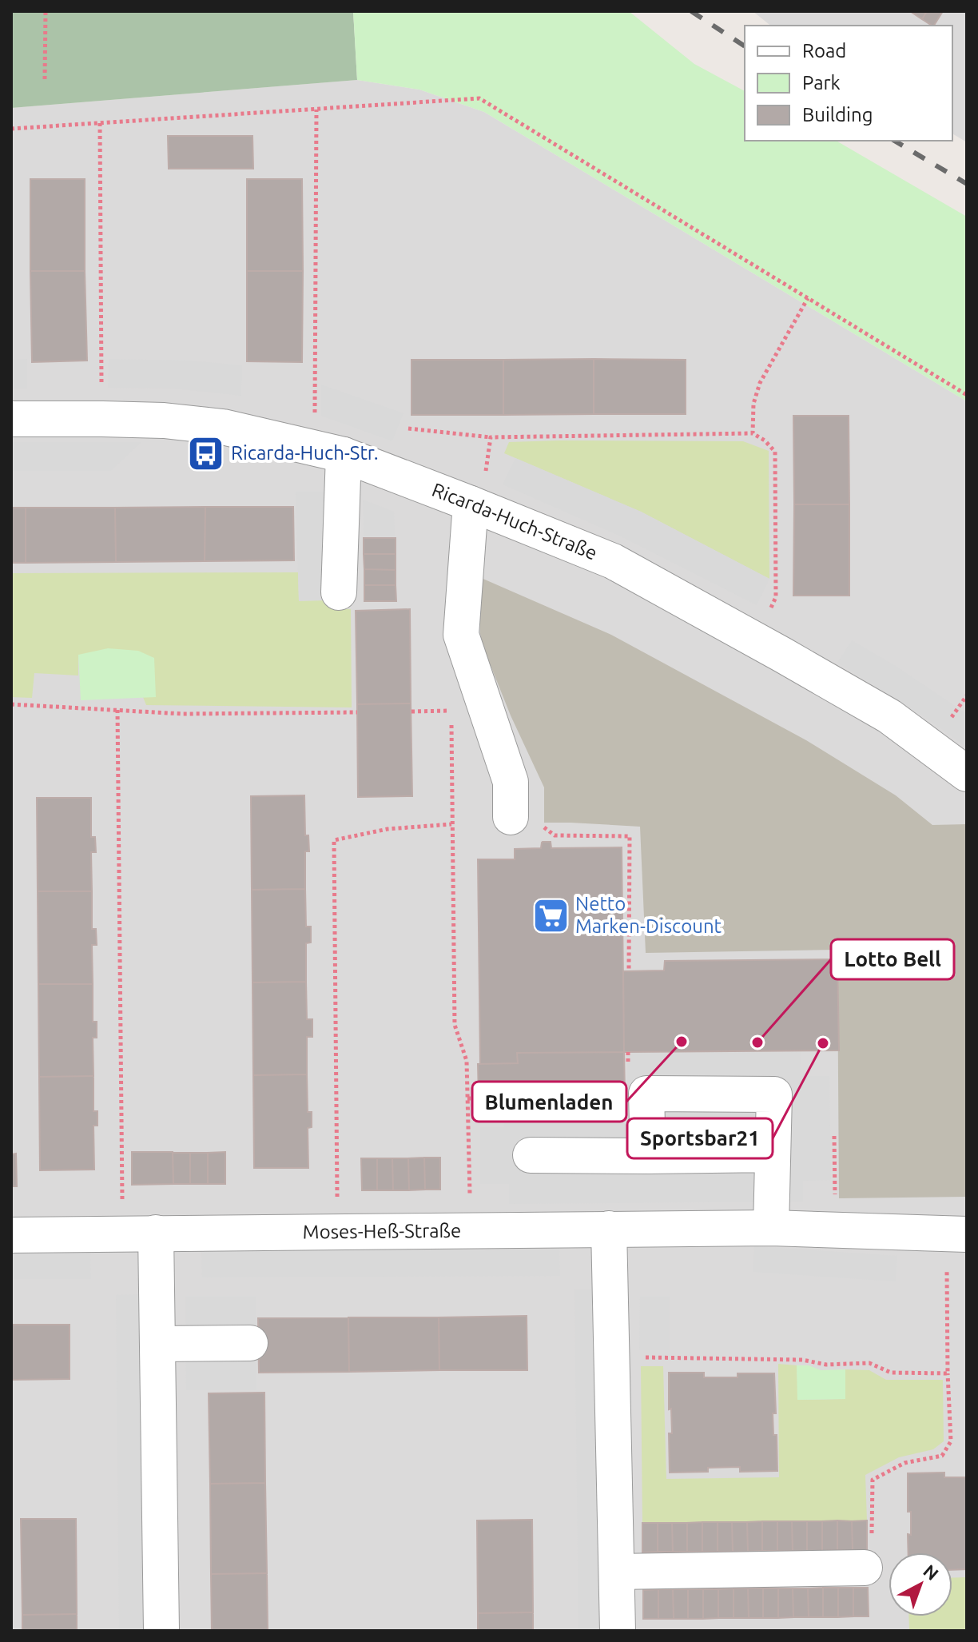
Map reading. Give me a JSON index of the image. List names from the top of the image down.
{
  "streets": {
    "street": ["Ricarda-Huch-Straße", "Moses-Heß-Straße"]
  },
  "places": {
    "bus stop": ["Ricarda-Huch-Str."],
    "supermarket": ["Netto Marken-Discount"],
    "other": ["Blumenladen", "Lotto Bell", "Sportsbar21"]
  },
  "legend": ["Road", "Park", "Building"],
  "north": "top right"
}
